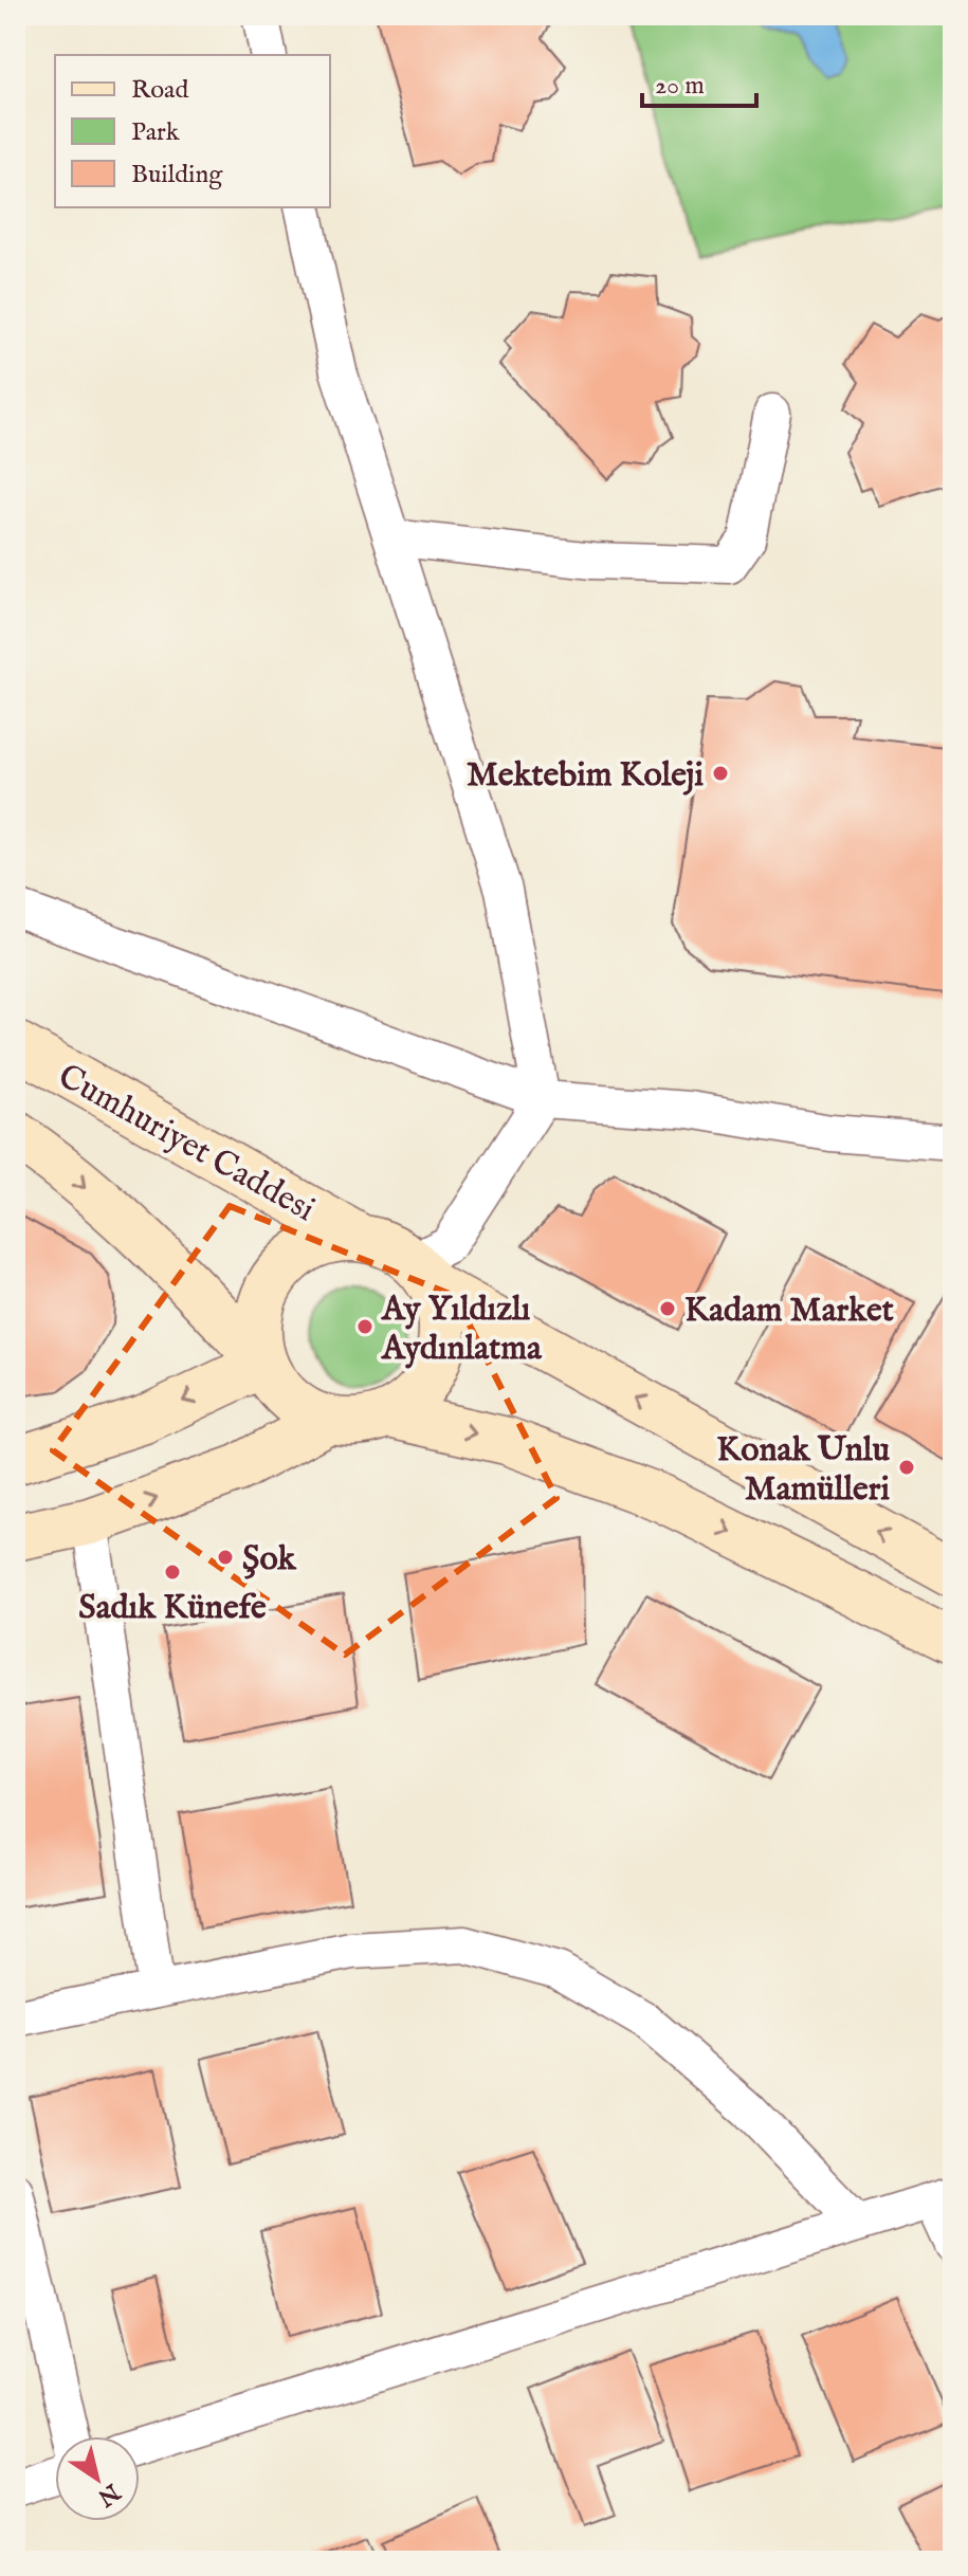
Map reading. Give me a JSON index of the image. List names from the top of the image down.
{
  "streets": {
    "main road": ["Cumhuriyet Caddesi"]
  },
  "places": [
    "Mektebim Koleji",
    "Kadam Market",
    "Ay Yıldızlı Aydınlatma",
    "Konak Unlu Mamülleri",
    "Şok",
    "Sadık Künefe"
  ],
  "legend": ["Road", "Park", "Building"],
  "scale_bar": "20 m",
  "north": "bottom right"
}
